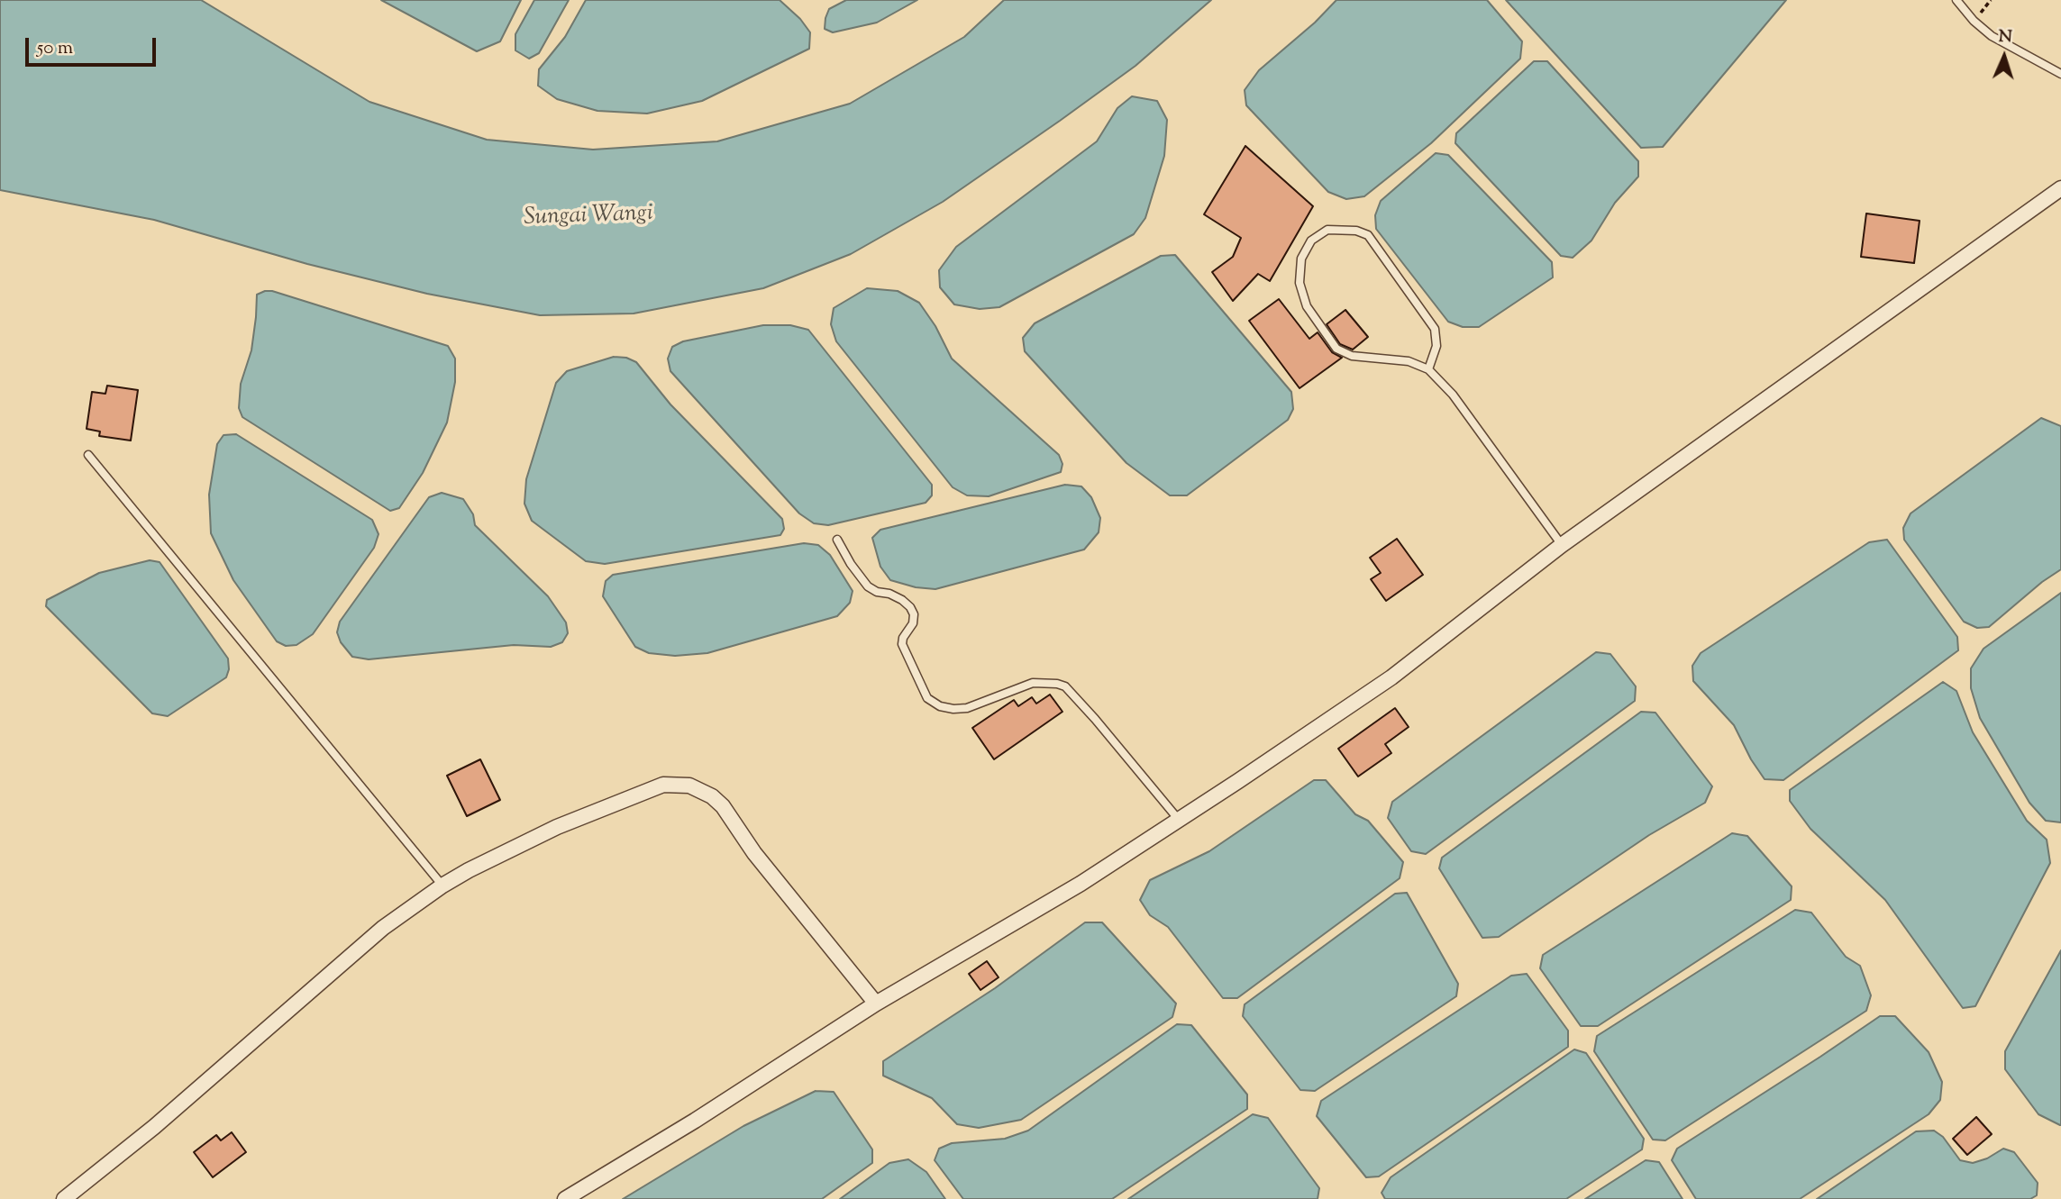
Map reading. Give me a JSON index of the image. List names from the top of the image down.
{
  "water": ["Sungai Wangi"],
  "scale_bar": "50 m",
  "north": "top"
}
